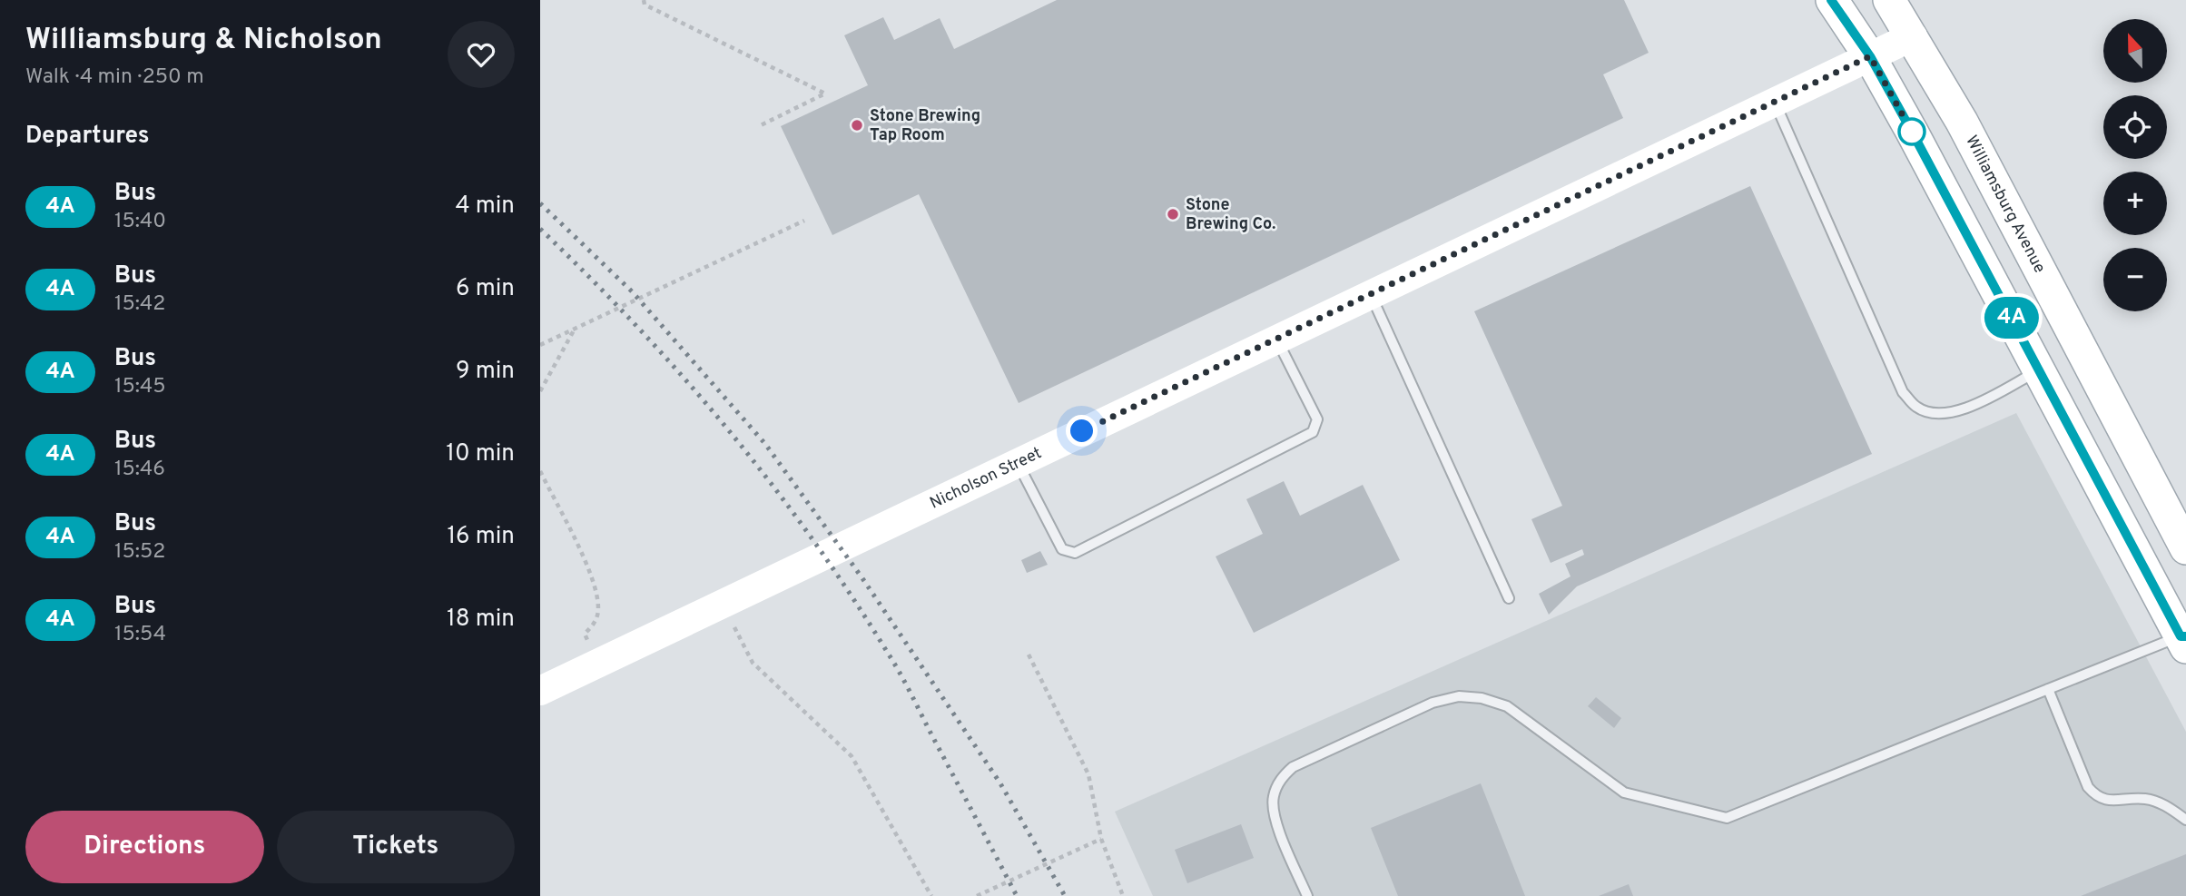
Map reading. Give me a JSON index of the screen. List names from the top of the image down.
{
  "streets": {
    "main road": ["Williamsburg Avenue", "Nicholson Street"]
  },
  "crossings": [
    ["Williamsburg Avenue", "Nicholson Street"]
  ],
  "places": ["Stone Brewing Tap Room", "Stone Brewing Co."],
  "lines": ["bus line 4A"],
  "north": "top",
  "page": {
    "heading": [
      ["Williamsburg & Nicholson", "Walk · 4 min · 250 m"],
      "Departures"
    ],
    "on_map": "4A",
    "map_buttons": ["+", "−"],
    "list": [
      {
        "mark": "4A",
        "name": "Bus",
        "note": "15:40",
        "value": "4 min"
      },
      {
        "mark": "4A",
        "name": "Bus",
        "note": "15:42",
        "value": "6 min"
      },
      {
        "mark": "4A",
        "name": "Bus",
        "note": "15:45",
        "value": "9 min"
      },
      {
        "mark": "4A",
        "name": "Bus",
        "note": "15:46",
        "value": "10 min"
      },
      {
        "mark": "4A",
        "name": "Bus",
        "note": "15:52",
        "value": "16 min"
      },
      {
        "mark": "4A",
        "name": "Bus",
        "note": "15:54",
        "value": "18 min"
      }
    ],
    "buttons": ["Directions", "Tickets"]
  }
}
